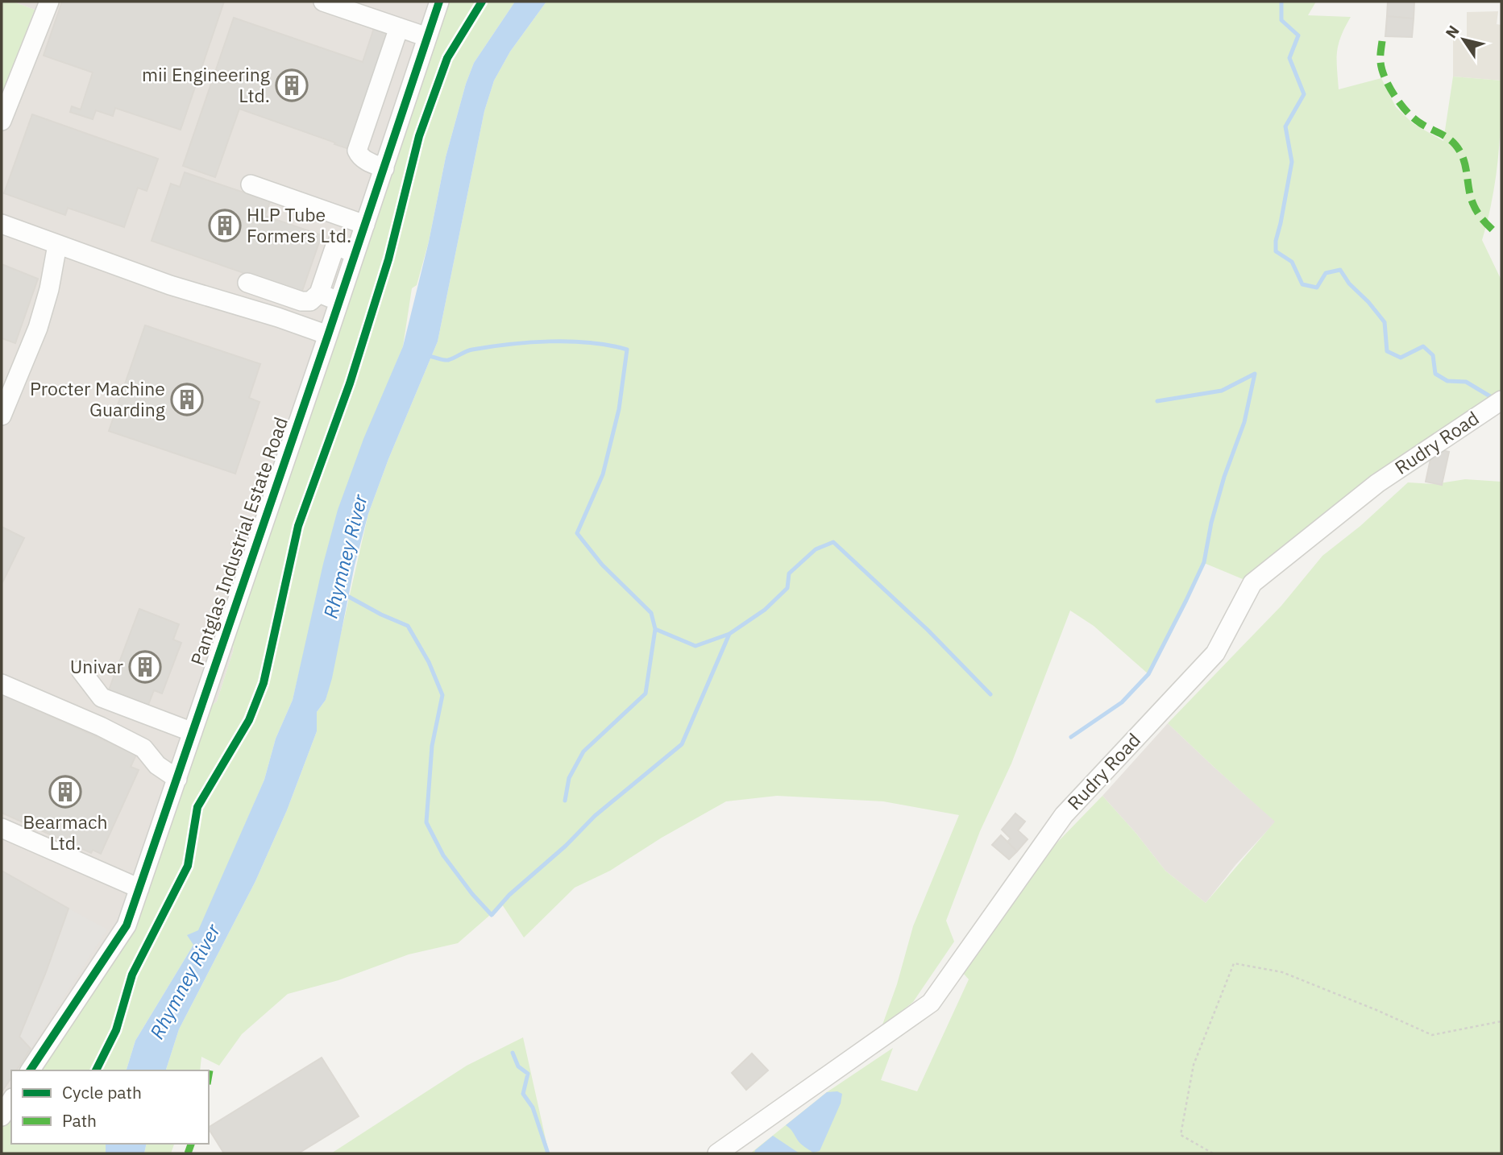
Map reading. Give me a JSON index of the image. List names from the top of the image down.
{
  "streets": {
    "street": ["Rudry Road", "Pantglas Industrial Estate Road"]
  },
  "water": ["Rhymney River"],
  "places": {
    "building": [
      "mii Engineering Ltd.",
      "HLP Tube Formers Ltd.",
      "Procter Machine Guarding",
      "Univar",
      "Bearmach Ltd."
    ]
  },
  "legend": ["Cycle path", "Path"],
  "north": "top left"
}
